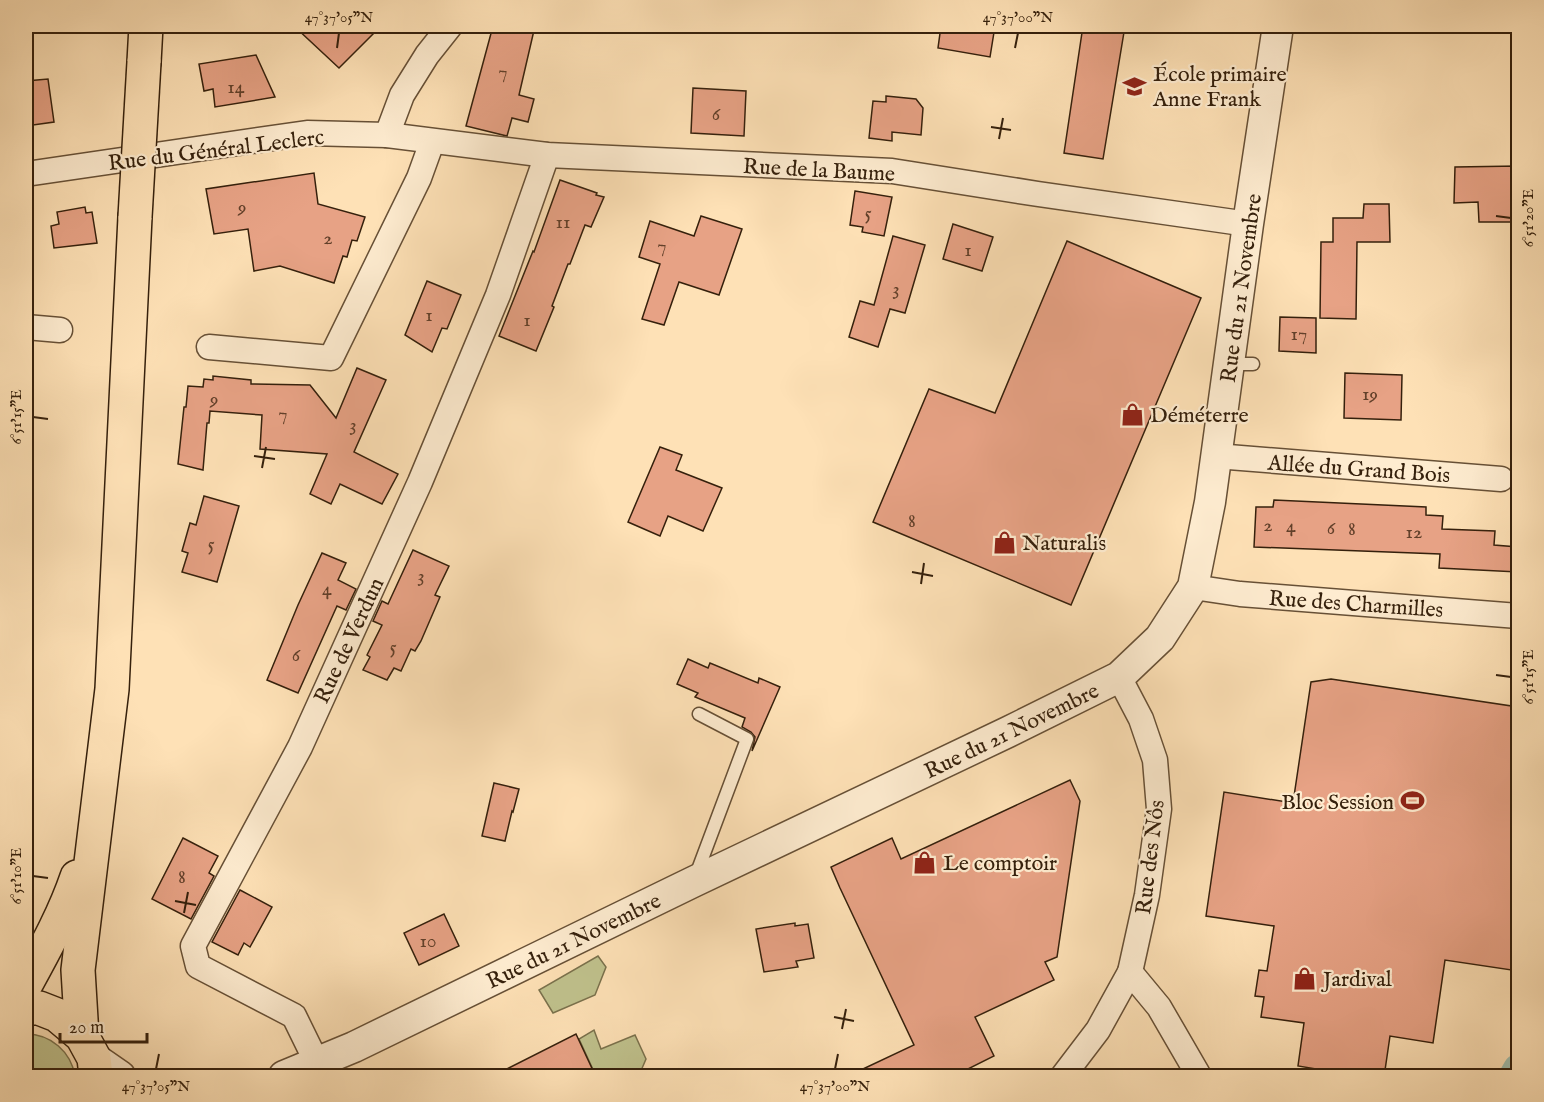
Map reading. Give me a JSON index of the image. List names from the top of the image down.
{
  "streets": {
    "street": [
      "Rue du Général Leclerc",
      "Rue de la Baume",
      "Rue du 21 Novembre",
      "Allée du Grand Bois",
      "Rue des Charmilles",
      "Rue de Verdun",
      "Rue des Nôs"
    ]
  },
  "crossings": [
    ["Rue du Général Leclerc", "Rue de la Baume"],
    ["Rue de la Baume", "Rue du 21 Novembre"],
    ["Rue de la Baume", "Rue de Verdun"],
    ["Rue du 21 Novembre", "Allée du Grand Bois"],
    ["Rue du 21 Novembre", "Rue des Charmilles"],
    ["Rue du 21 Novembre", "Rue de Verdun"],
    ["Rue du 21 Novembre", "Rue des Nôs"]
  ],
  "places": {
    "school or university": ["École primaire Anne Frank"],
    "shop": [
      "Déméterre",
      "Naturalis",
      "Le comptoir",
      "Jardival"
    ],
    "sports": ["Bloc Session"]
  },
  "house_numbers": [
    "7",
    "14",
    "6",
    "9",
    "5",
    "11",
    "2",
    "7",
    "1",
    "3",
    "1",
    "1",
    "17",
    "19",
    "9",
    "7",
    "3",
    "8",
    "2",
    "4",
    "6",
    "8",
    "12",
    "5",
    "3",
    "4",
    "5",
    "6",
    "8",
    "10"
  ],
  "scale_bar": "20 m",
  "coordinates": [
    "47°37'05\"N",
    "47°37'00\"N",
    "6°51'20\"E",
    "6°51'15\"E",
    "6°51'10\"E"
  ]
}
